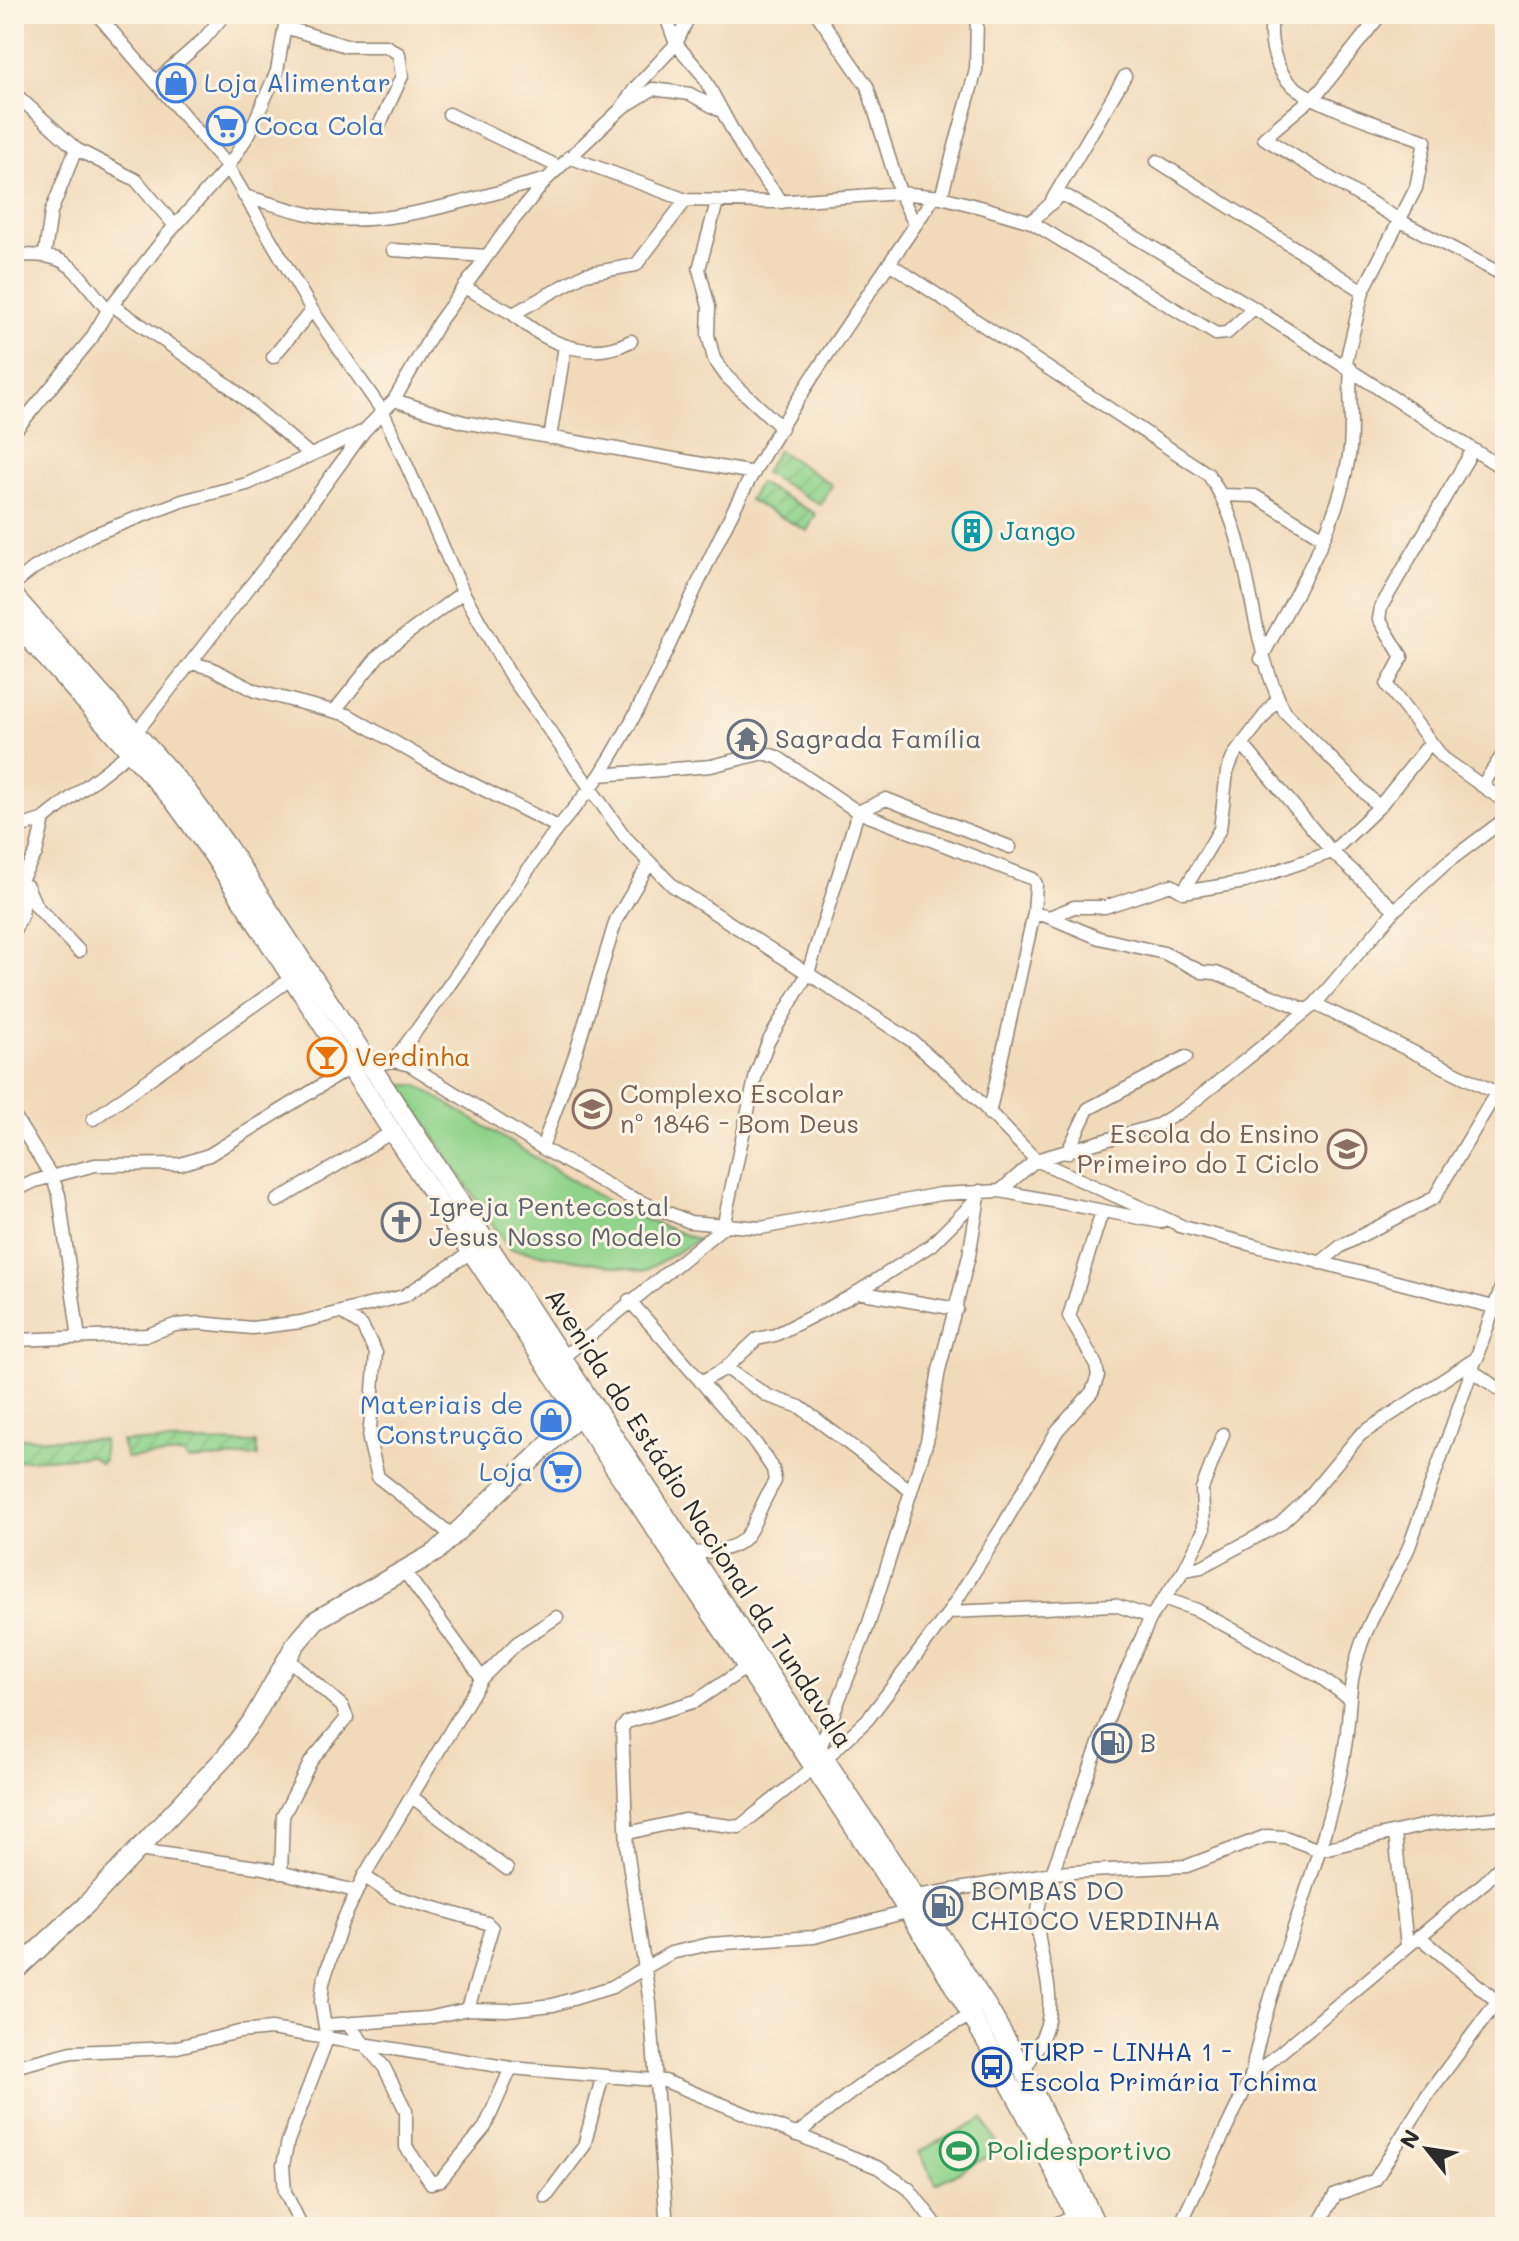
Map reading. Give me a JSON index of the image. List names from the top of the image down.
{
  "streets": {
    "street": ["Avenida do Estádio Nacional da Tundavala"]
  },
  "places": {
    "shop": ["Loja Alimentar", "Materiais de Construção"],
    "supermarket": ["Coca Cola", "Loja"],
    "building": ["Jango"],
    "temple": ["Sagrada Família"],
    "bar": ["Verdinha"],
    "school or university": ["Complexo Escolar nº 1846 - Bom Deus", "Escola do Ensino Primeiro do I Ciclo"],
    "church": ["Igreja Pentecostal Jesus Nosso Modelo"],
    "fuel station": ["B", "BOMBAS DO CHIOCO VERDINHA"],
    "bus stop": ["TURP - LINHA 1 - Escola Primária Tchima"],
    "sports": ["Polidesportivo"]
  },
  "north": "top left"
}
